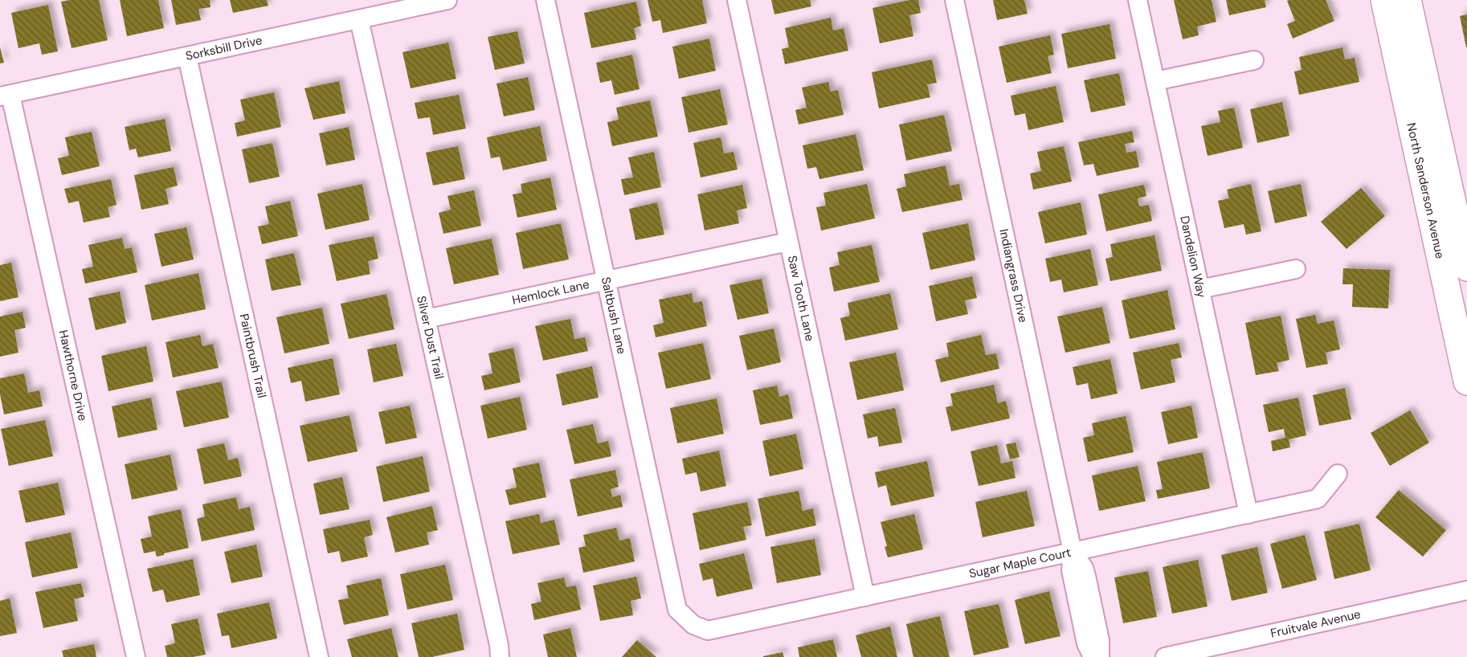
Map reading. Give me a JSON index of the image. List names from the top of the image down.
{
  "streets": {
    "highway": ["North Sanderson Avenue"],
    "street": [
      "Sorksbill Drive",
      "Dandelion Way",
      "Indiangrass Drive",
      "Hemlock Lane",
      "Saw Tooth Lane",
      "Saltbush Lane",
      "Silver Dust Trail",
      "Paintbrush Trail",
      "Hawthorne Drive",
      "Sugar Maple Court",
      "Fruitvale Avenue"
    ]
  },
  "crossings": [
    ["Sorksbill Drive", "Silver Dust Trail"],
    ["Sorksbill Drive", "Paintbrush Trail"],
    ["Sorksbill Drive", "Hawthorne Drive"],
    ["Dandelion Way", "Sugar Maple Court"],
    ["Indiangrass Drive", "Sugar Maple Court"],
    ["Hemlock Lane", "Saw Tooth Lane"],
    ["Hemlock Lane", "Saltbush Lane"],
    ["Hemlock Lane", "Silver Dust Trail"],
    ["Saw Tooth Lane", "Sugar Maple Court"],
    ["Saltbush Lane", "Sugar Maple Court"]
  ]
}
